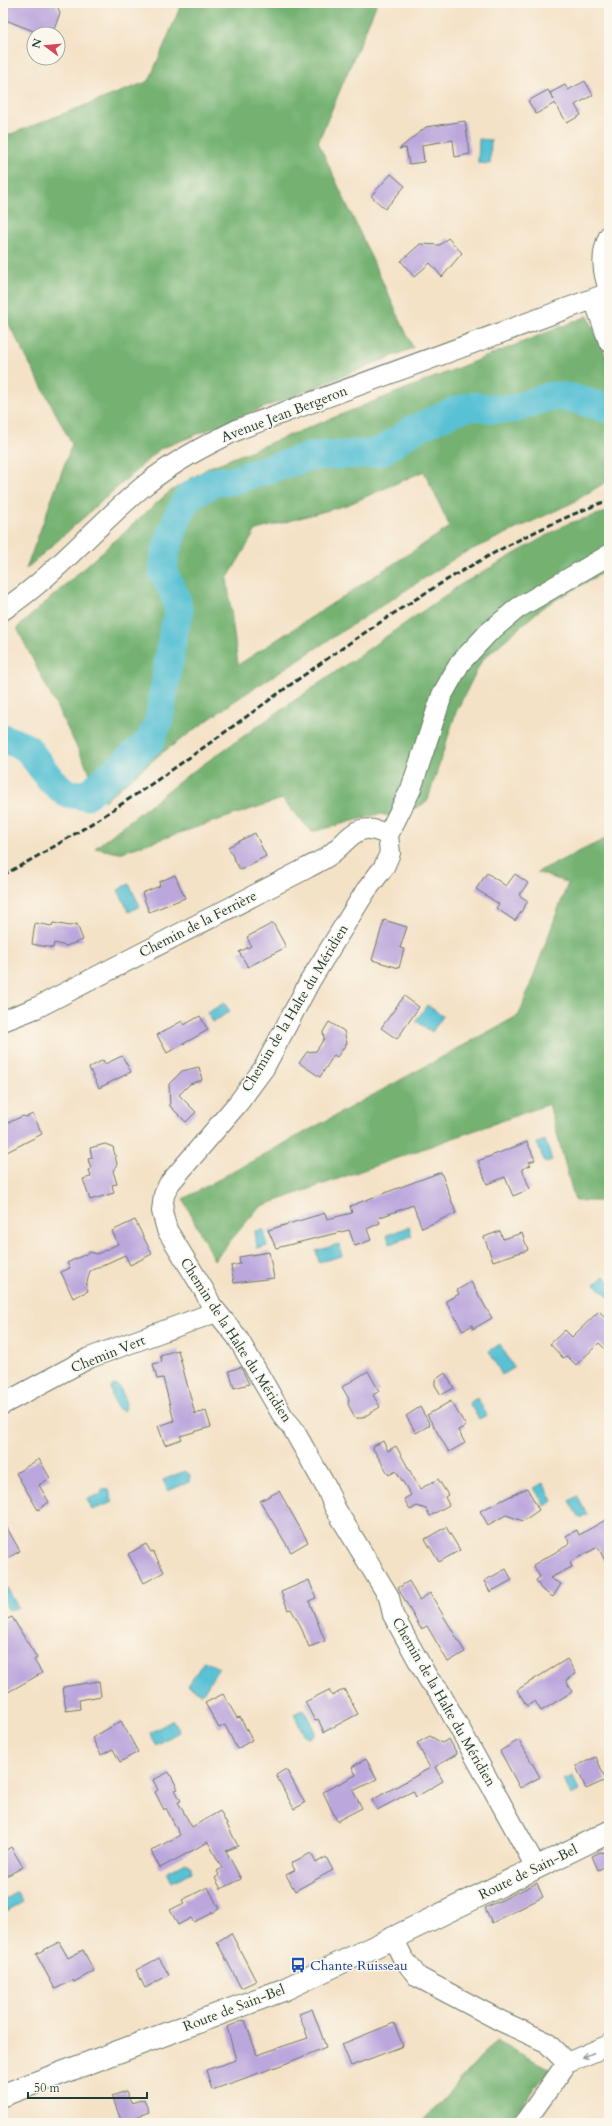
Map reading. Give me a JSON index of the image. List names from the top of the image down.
{
  "streets": {
    "main road": ["Route de Sain-Bel"],
    "street": [
      "Avenue Jean Bergeron",
      "Chemin de la Ferrière",
      "Chemin de la Halte du Méridien",
      "Chemin Vert"
    ]
  },
  "crossings": [
    ["Chemin de la Ferrière", "Chemin de la Halte du Méridien"],
    ["Chemin de la Halte du Méridien", "Chemin Vert"],
    ["Chemin de la Halte du Méridien", "Route de Sain-Bel"]
  ],
  "places": {
    "bus stop": ["Chante Ruisseau"]
  },
  "scale_bar": "50 m",
  "north": "left"
}
